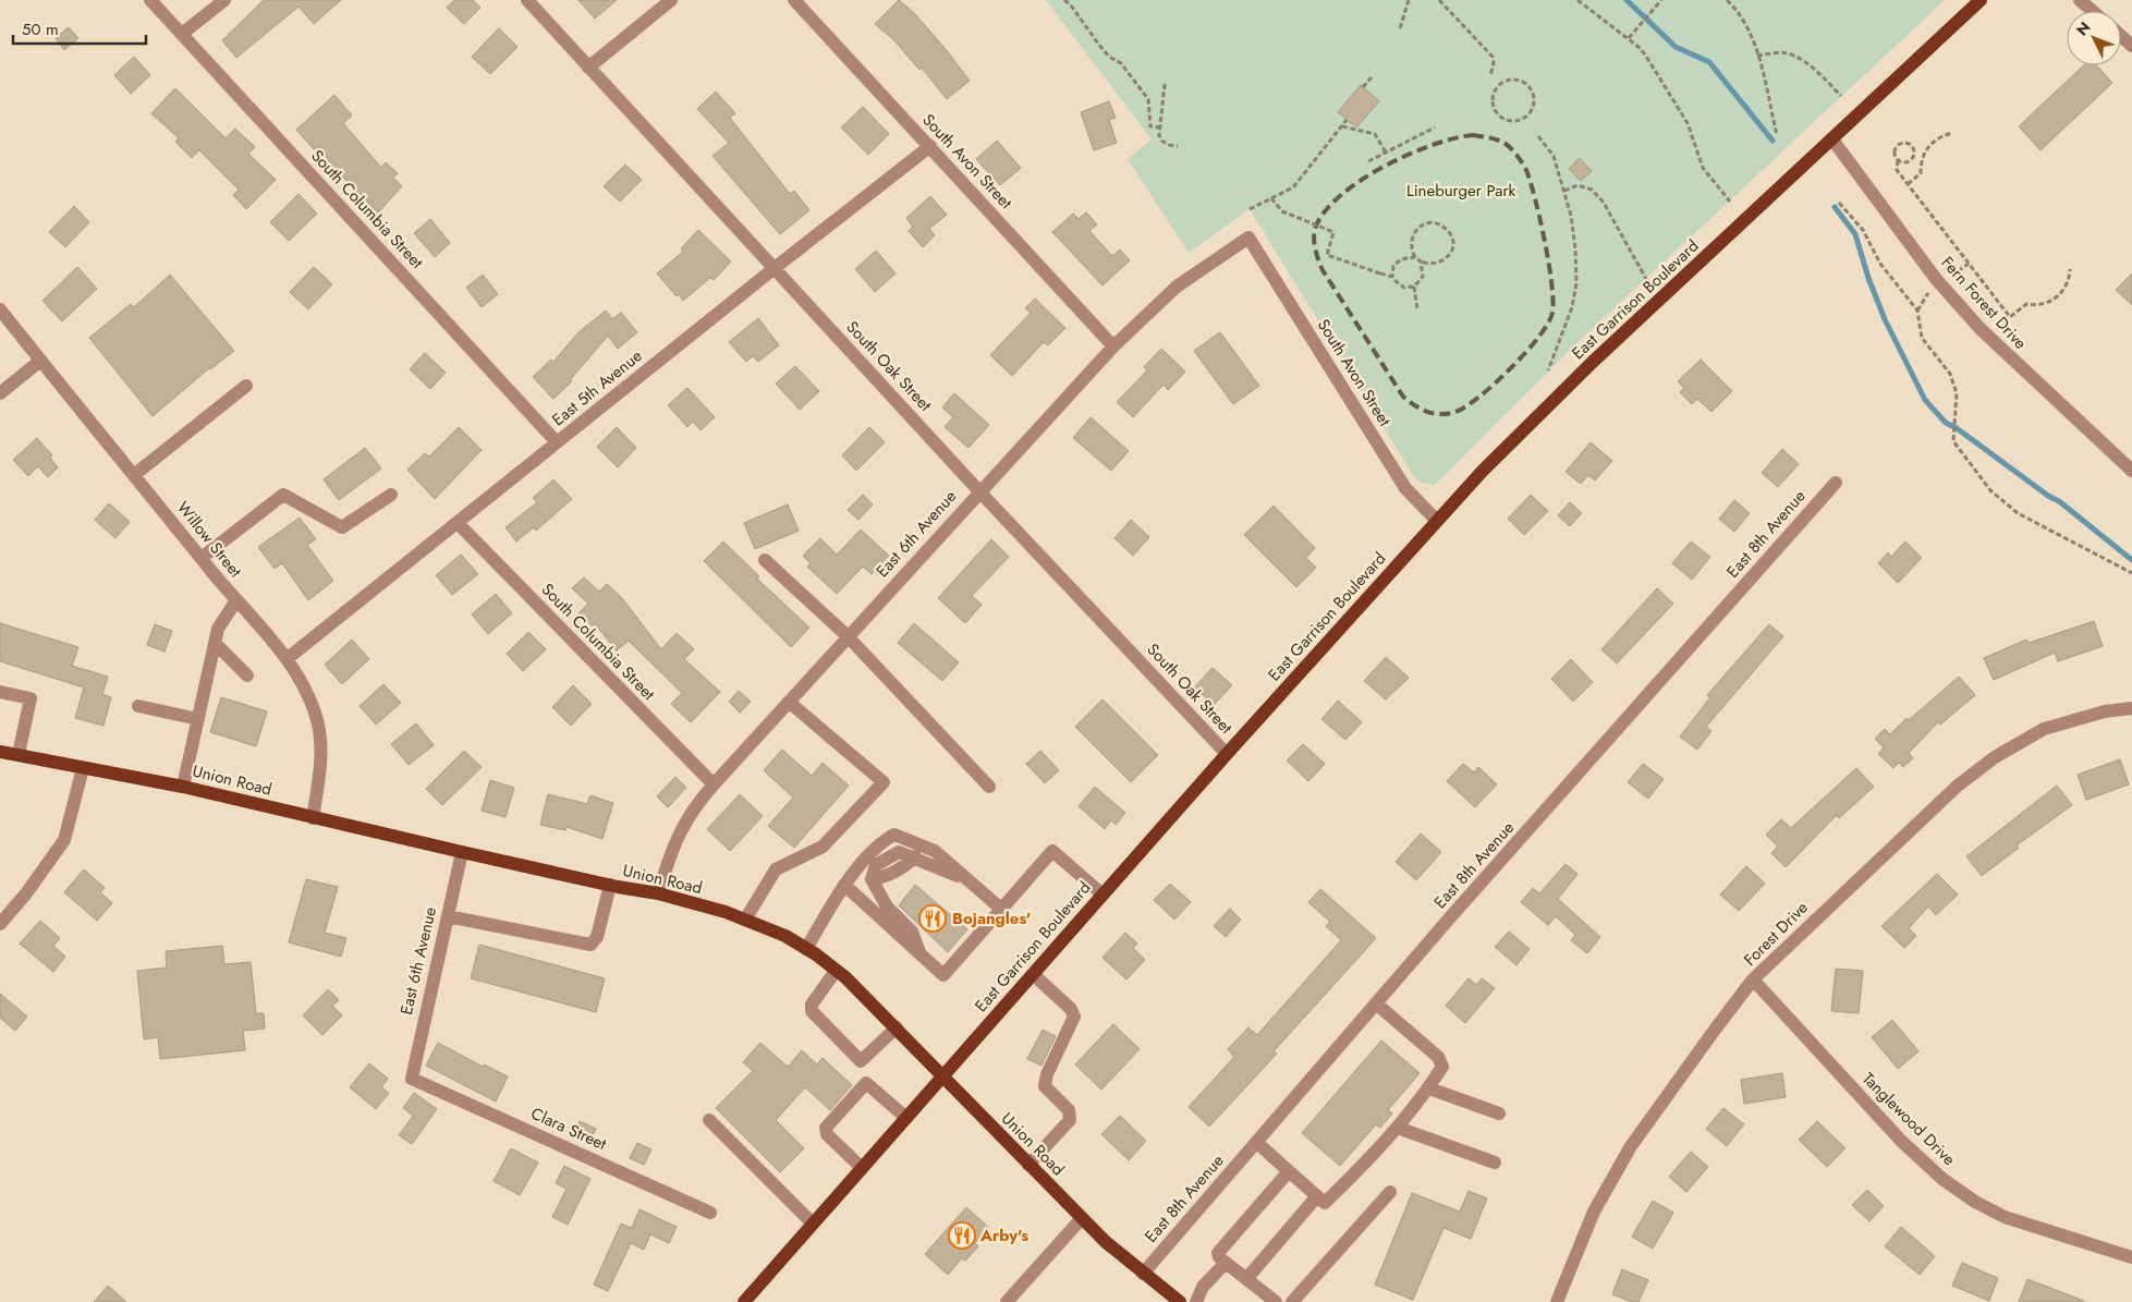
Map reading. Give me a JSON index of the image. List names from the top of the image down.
{
  "streets": {
    "main road": ["East Garrison Boulevard", "Union Road"],
    "street": [
      "South Avon Street",
      "South Columbia Street",
      "Fern Forest Drive",
      "South Oak Street",
      "East 5th Avenue",
      "East 6th Avenue",
      "East 8th Avenue",
      "Willow Street",
      "Forest Drive",
      "Tanglewood Drive",
      "Clara Street"
    ]
  },
  "crossings": [
    ["South Avon Street", "East Garrison Boulevard"],
    ["South Avon Street", "East 5th Avenue"],
    ["South Avon Street", "East 6th Avenue"],
    ["South Columbia Street", "East 5th Avenue"],
    ["South Columbia Street", "East 6th Avenue"],
    ["East Garrison Boulevard", "Fern Forest Drive"],
    ["East Garrison Boulevard", "South Oak Street"],
    ["East Garrison Boulevard", "Union Road"],
    ["South Oak Street", "East 5th Avenue"],
    ["South Oak Street", "East 6th Avenue"],
    ["East 5th Avenue", "Willow Street"],
    ["East 6th Avenue", "Union Road"],
    ["East 6th Avenue", "Clara Street"],
    ["East 8th Avenue", "Union Road"],
    ["Willow Street", "Union Road"],
    ["Forest Drive", "Tanglewood Drive"]
  ],
  "parks": ["Lineburger Park"],
  "places": {
    "restaurant": ["Bojangles'", "Arby's"]
  },
  "scale_bar": "50 m",
  "north": "top left"
}
